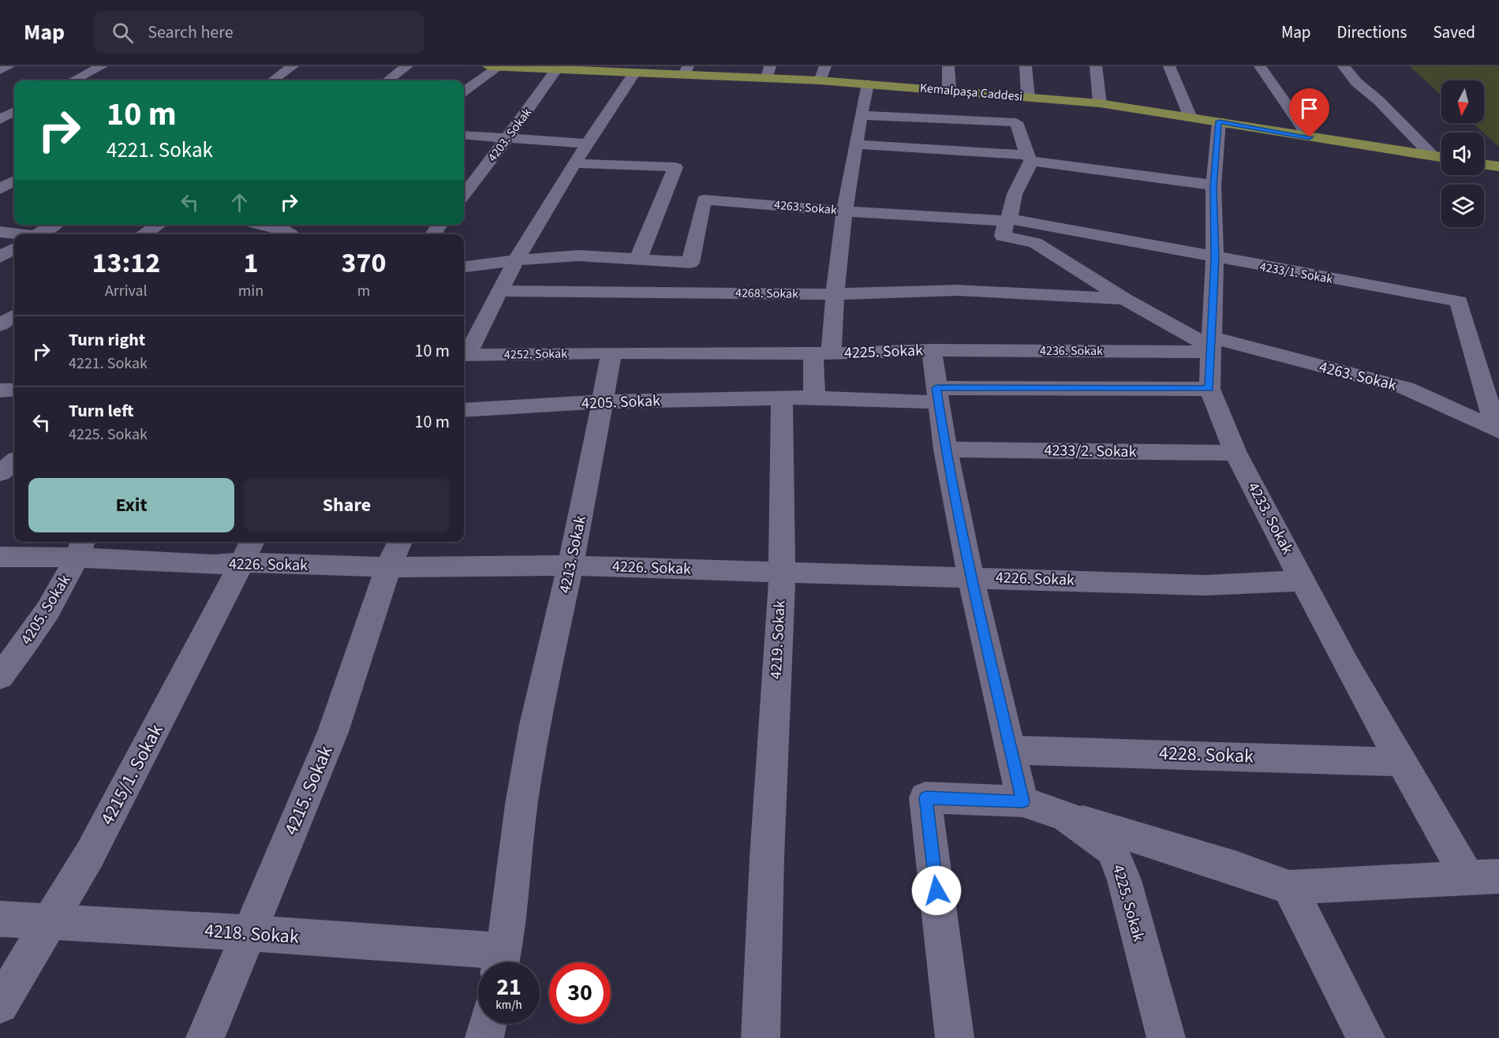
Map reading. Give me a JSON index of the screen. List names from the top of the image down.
{
  "streets": {
    "main road": ["Kemalpaşa Caddesi"],
    "street": [
      "4203. Sokak",
      "4263. Sokak",
      "4233/1. Sokak",
      "4268. Sokak",
      "4236. Sokak",
      "4225. Sokak",
      "4252. Sokak",
      "4205. Sokak",
      "4233/2. Sokak",
      "4233. Sokak",
      "4213. Sokak",
      "4226. Sokak",
      "4219. Sokak",
      "4228. Sokak",
      "4215/1. Sokak",
      "4215. Sokak",
      "4218. Sokak"
    ]
  },
  "crossings": [
    ["Kemalpaşa Caddesi", "4203. Sokak"],
    ["Kemalpaşa Caddesi", "4225. Sokak"],
    ["Kemalpaşa Caddesi", "4233. Sokak"],
    ["4263. Sokak", "4233/1. Sokak"],
    ["4263. Sokak", "4268. Sokak"],
    ["4263. Sokak", "4236. Sokak"],
    ["4263. Sokak", "4225. Sokak"],
    ["4263. Sokak", "4233. Sokak"],
    ["4233/1. Sokak", "4233. Sokak"],
    ["4268. Sokak", "4225. Sokak"],
    ["4236. Sokak", "4225. Sokak"],
    ["4236. Sokak", "4233. Sokak"],
    ["4225. Sokak", "4233/2. Sokak"],
    ["4225. Sokak", "4226. Sokak"],
    ["4225. Sokak", "4228. Sokak"],
    ["4252. Sokak", "4213. Sokak"],
    ["4205. Sokak", "4213. Sokak"],
    ["4205. Sokak", "4226. Sokak"],
    ["4205. Sokak", "4219. Sokak"],
    ["4233/2. Sokak", "4233. Sokak"],
    ["4233. Sokak", "4226. Sokak"],
    ["4233. Sokak", "4228. Sokak"],
    ["4213. Sokak", "4226. Sokak"],
    ["4213. Sokak", "4218. Sokak"],
    ["4226. Sokak", "4219. Sokak"],
    ["4226. Sokak", "4215/1. Sokak"],
    ["4226. Sokak", "4215. Sokak"],
    ["4215/1. Sokak", "4218. Sokak"],
    ["4215. Sokak", "4218. Sokak"]
  ],
  "north": "bottom",
  "page": {
    "header": "Map",
    "search": "Search here",
    "nav": ["Map", "Directions", "Saved"],
    "turn": ["10 m", "4221. Sokak"],
    "eta": [
      "13:12",
      "Arrival",
      "1",
      "min",
      "370",
      "m"
    ],
    "list": [
      {
        "name": "Turn right",
        "note": "4221. Sokak",
        "value": "10 m"
      },
      {
        "name": "Turn left",
        "note": "4225. Sokak",
        "value": "10 m"
      }
    ],
    "buttons": ["Exit", "Share"],
    "speed": "21 km/h",
    "limit": "30"
  }
}
